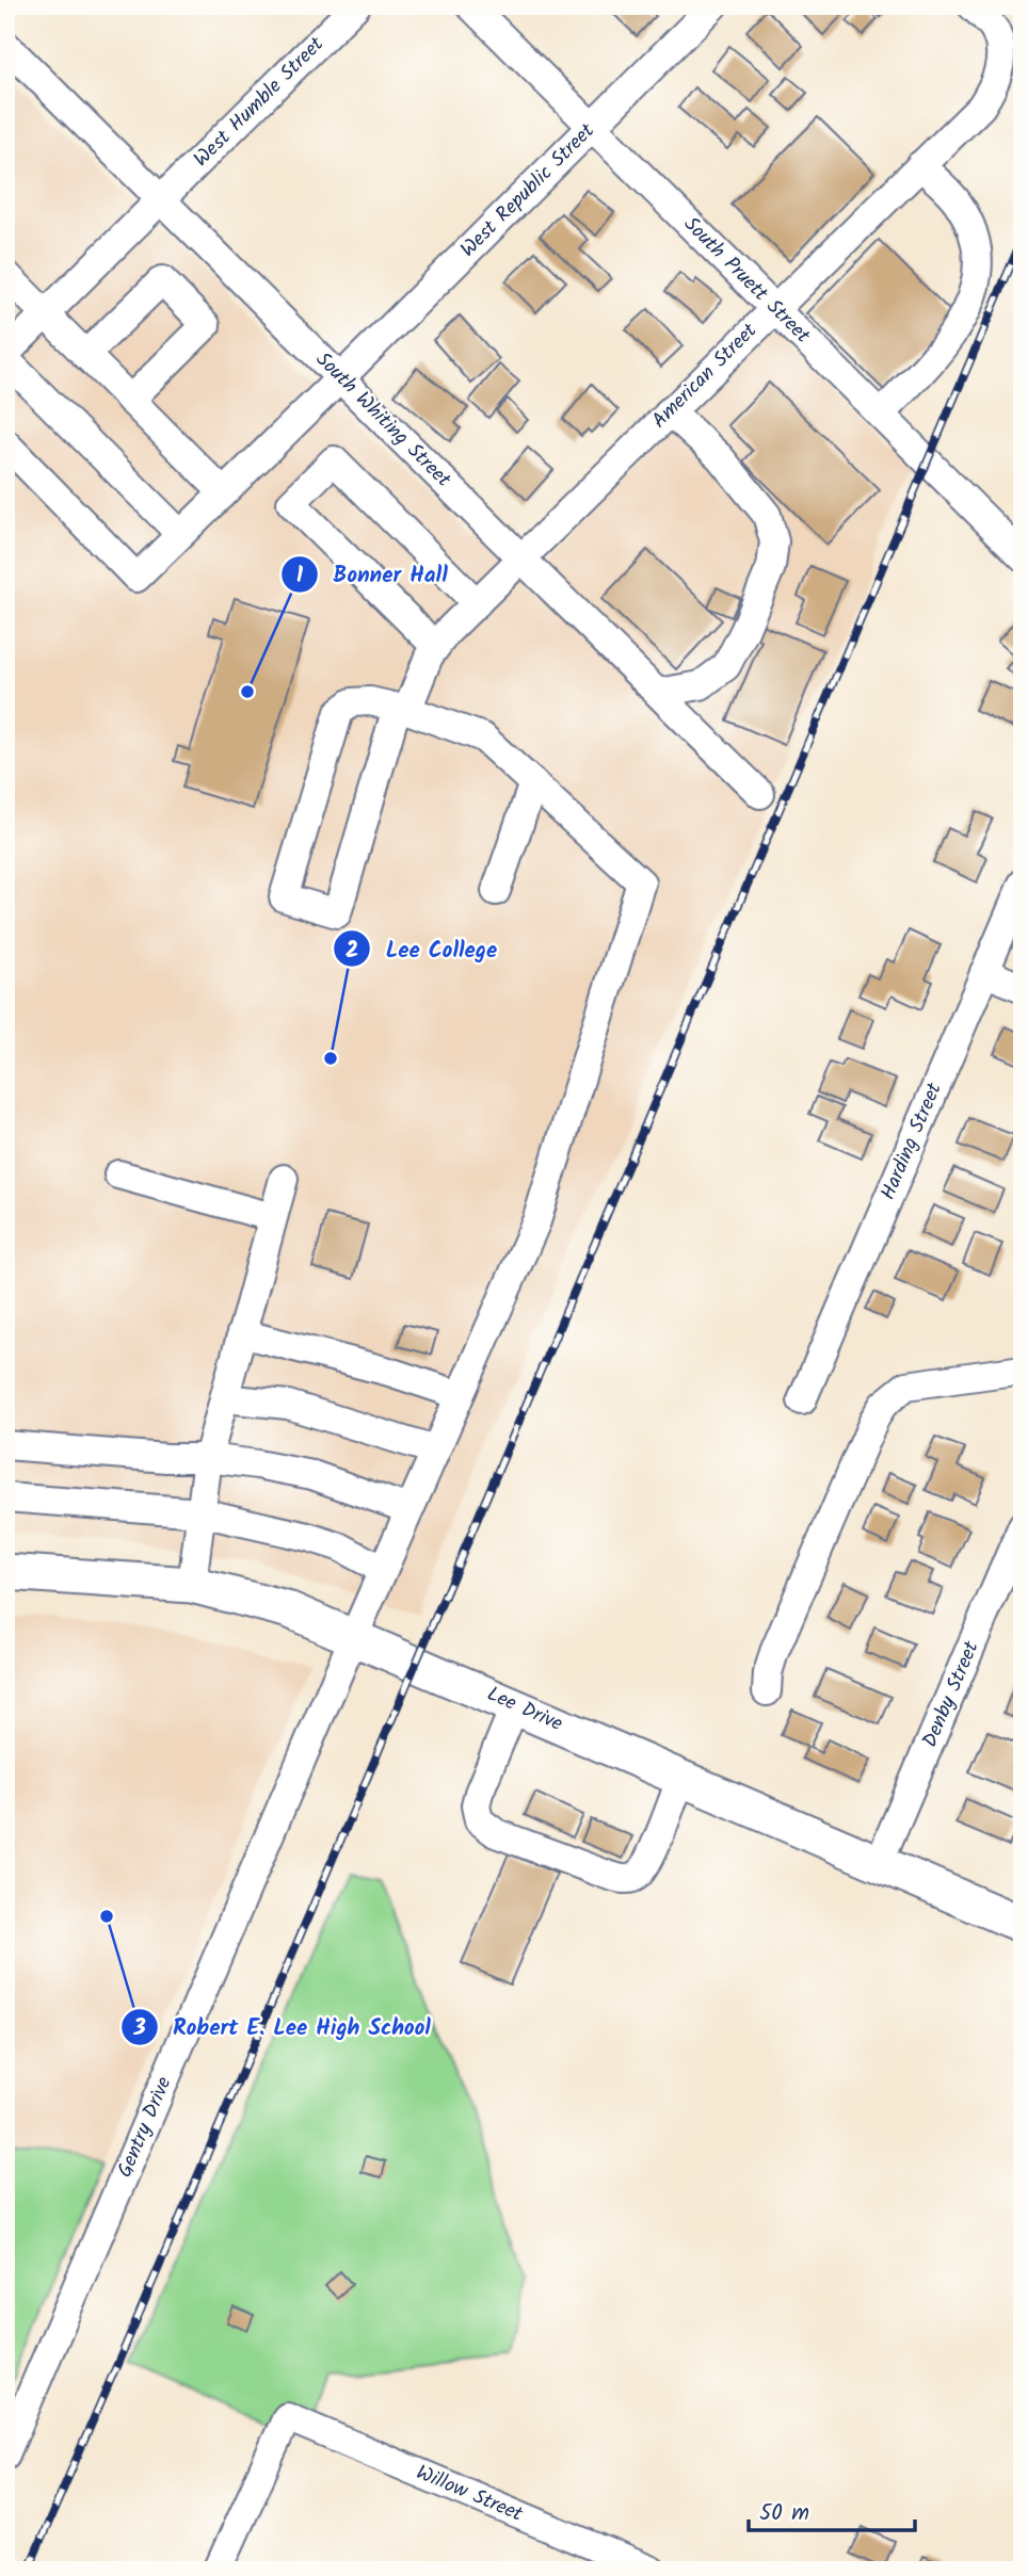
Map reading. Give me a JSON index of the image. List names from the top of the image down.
{
  "streets": {
    "main road": ["Lee Drive"],
    "street": [
      "West Humble Street",
      "West Republic Street",
      "South Pruett Street",
      "American Street",
      "South Whiting Street",
      "Harding Street",
      "Denby Street",
      "Gentry Drive",
      "Willow Street"
    ]
  },
  "crossings": [
    ["West Humble Street", "South Whiting Street"],
    ["West Republic Street", "South Pruett Street"],
    ["West Republic Street", "South Whiting Street"],
    ["South Pruett Street", "American Street"],
    ["American Street", "South Whiting Street"],
    ["Denby Street", "Lee Drive"],
    ["Lee Drive", "Gentry Drive"]
  ],
  "places": ["Bonner Hall", "Lee College", "Robert E. Lee High School"],
  "scale_bar": "50 m"
}
